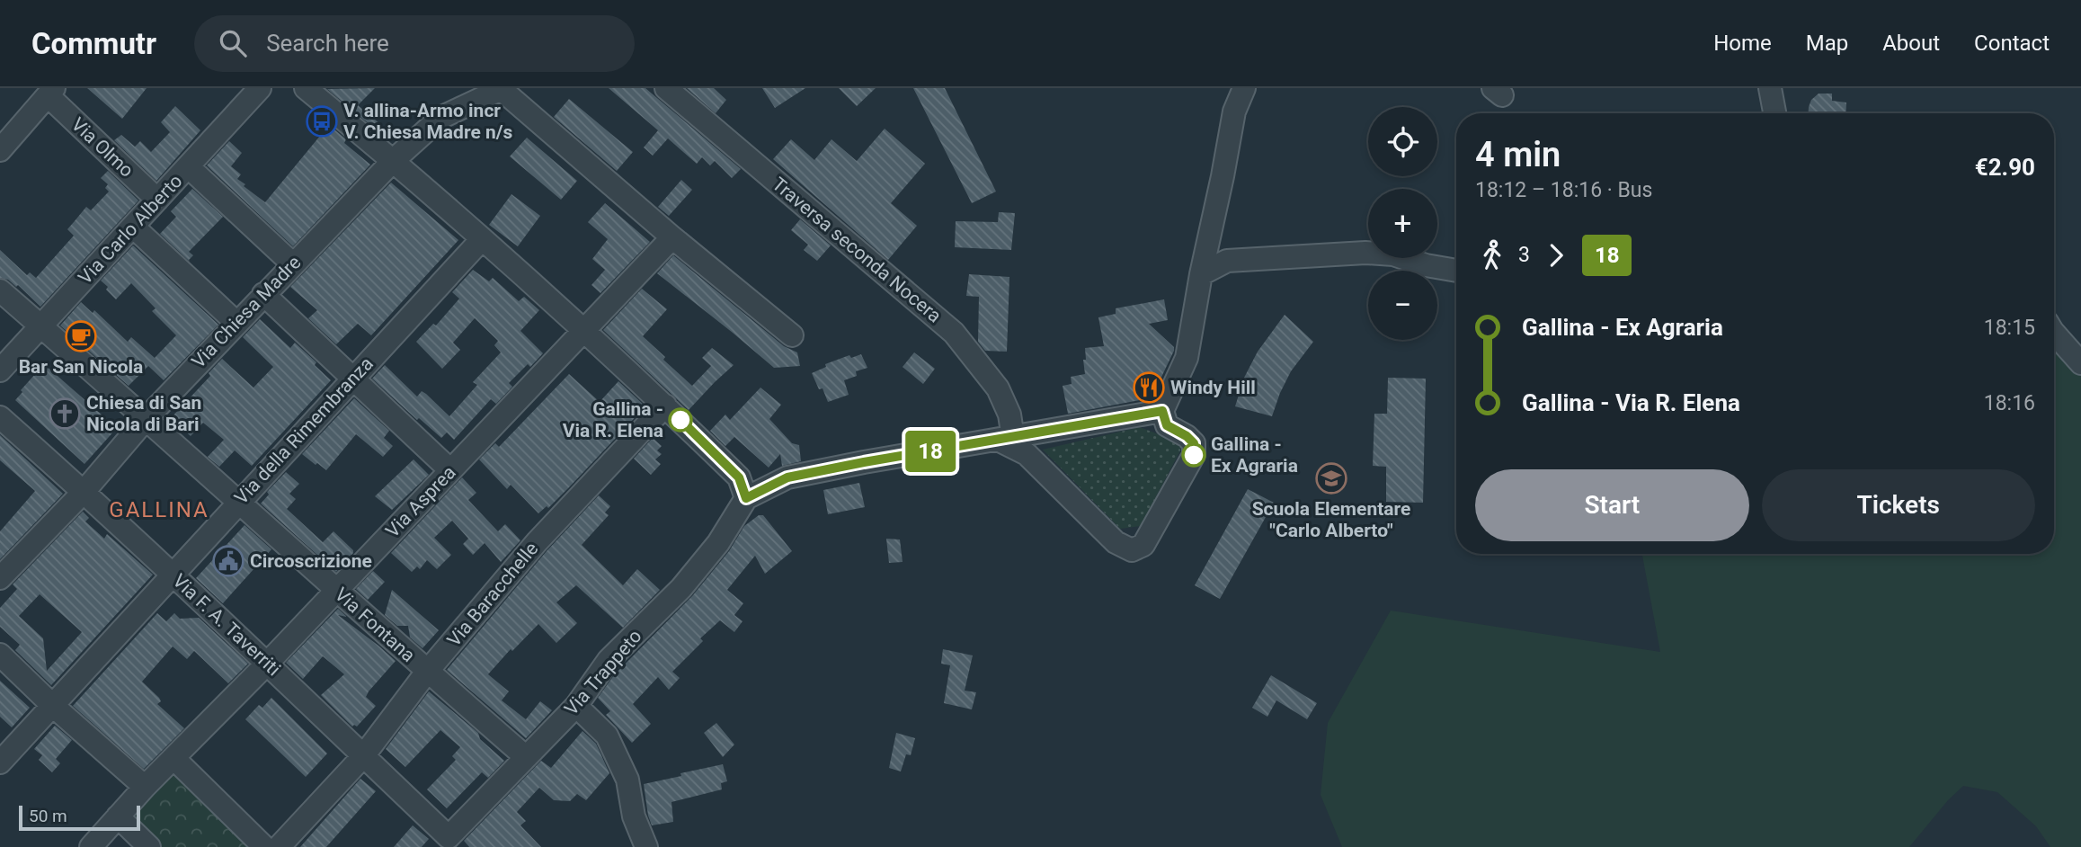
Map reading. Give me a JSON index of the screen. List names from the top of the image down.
{
  "streets": {
    "street": [
      "Via Olmo",
      "Via Carlo Alberto",
      "Traversa seconda Nocera",
      "Via Chiesa Madre",
      "Via della Rimembranza",
      "Via Asprea",
      "Via Baracchelle",
      "Via F. A. Taverriti",
      "Via Fontana",
      "Via Trappeto"
    ]
  },
  "crossings": [
    ["Via Olmo", "Via Carlo Alberto"],
    ["Via Carlo Alberto", "Via Fontana"],
    ["Via Chiesa Madre", "Via F. A. Taverriti"],
    ["Via Chiesa Madre", "Via Fontana"],
    ["Via della Rimembranza", "Via F. A. Taverriti"],
    ["Via della Rimembranza", "Via Fontana"],
    ["Via Asprea", "Via F. A. Taverriti"],
    ["Via Asprea", "Via Fontana"],
    ["Via Baracchelle", "Via F. A. Taverriti"],
    ["Via Baracchelle", "Via Fontana"],
    ["Via F. A. Taverriti", "Via Trappeto"],
    ["Via Fontana", "Via Trappeto"]
  ],
  "districts": ["GALLINA"],
  "places": {
    "bus stop": ["V. allina-Armo incr V. Chiesa Madre n/s"],
    "cafe": ["Bar San Nicola"],
    "restaurant": ["Windy Hill"],
    "church": ["Chiesa di San Nicola di Bari"],
    "other": ["Gallina - Via R. Elena", "Gallina - Ex Agraria"],
    "school or university": ["Scuola Elementare \"Carlo Alberto\""],
    "public building": ["Circoscrizione"]
  },
  "lines": ["bus line 18"],
  "scale_bar": "50 m",
  "page": {
    "header": "Commutr",
    "search": "Search here",
    "nav": [
      "Home",
      "Map",
      "About",
      "Contact"
    ],
    "on_map": "18",
    "map_buttons": ["+", "−"],
    "heading": ["4 min", "18:12 – 18:16 · Bus", "€2.90"],
    "legs": ["3", "18"],
    "list": [
      {
        "name": "Gallina - Ex Agraria",
        "value": "18:15"
      },
      {
        "name": "Gallina - Via R. Elena",
        "value": "18:16"
      }
    ],
    "buttons": ["Start", "Tickets"],
    "scale": "50 m"
  }
}
